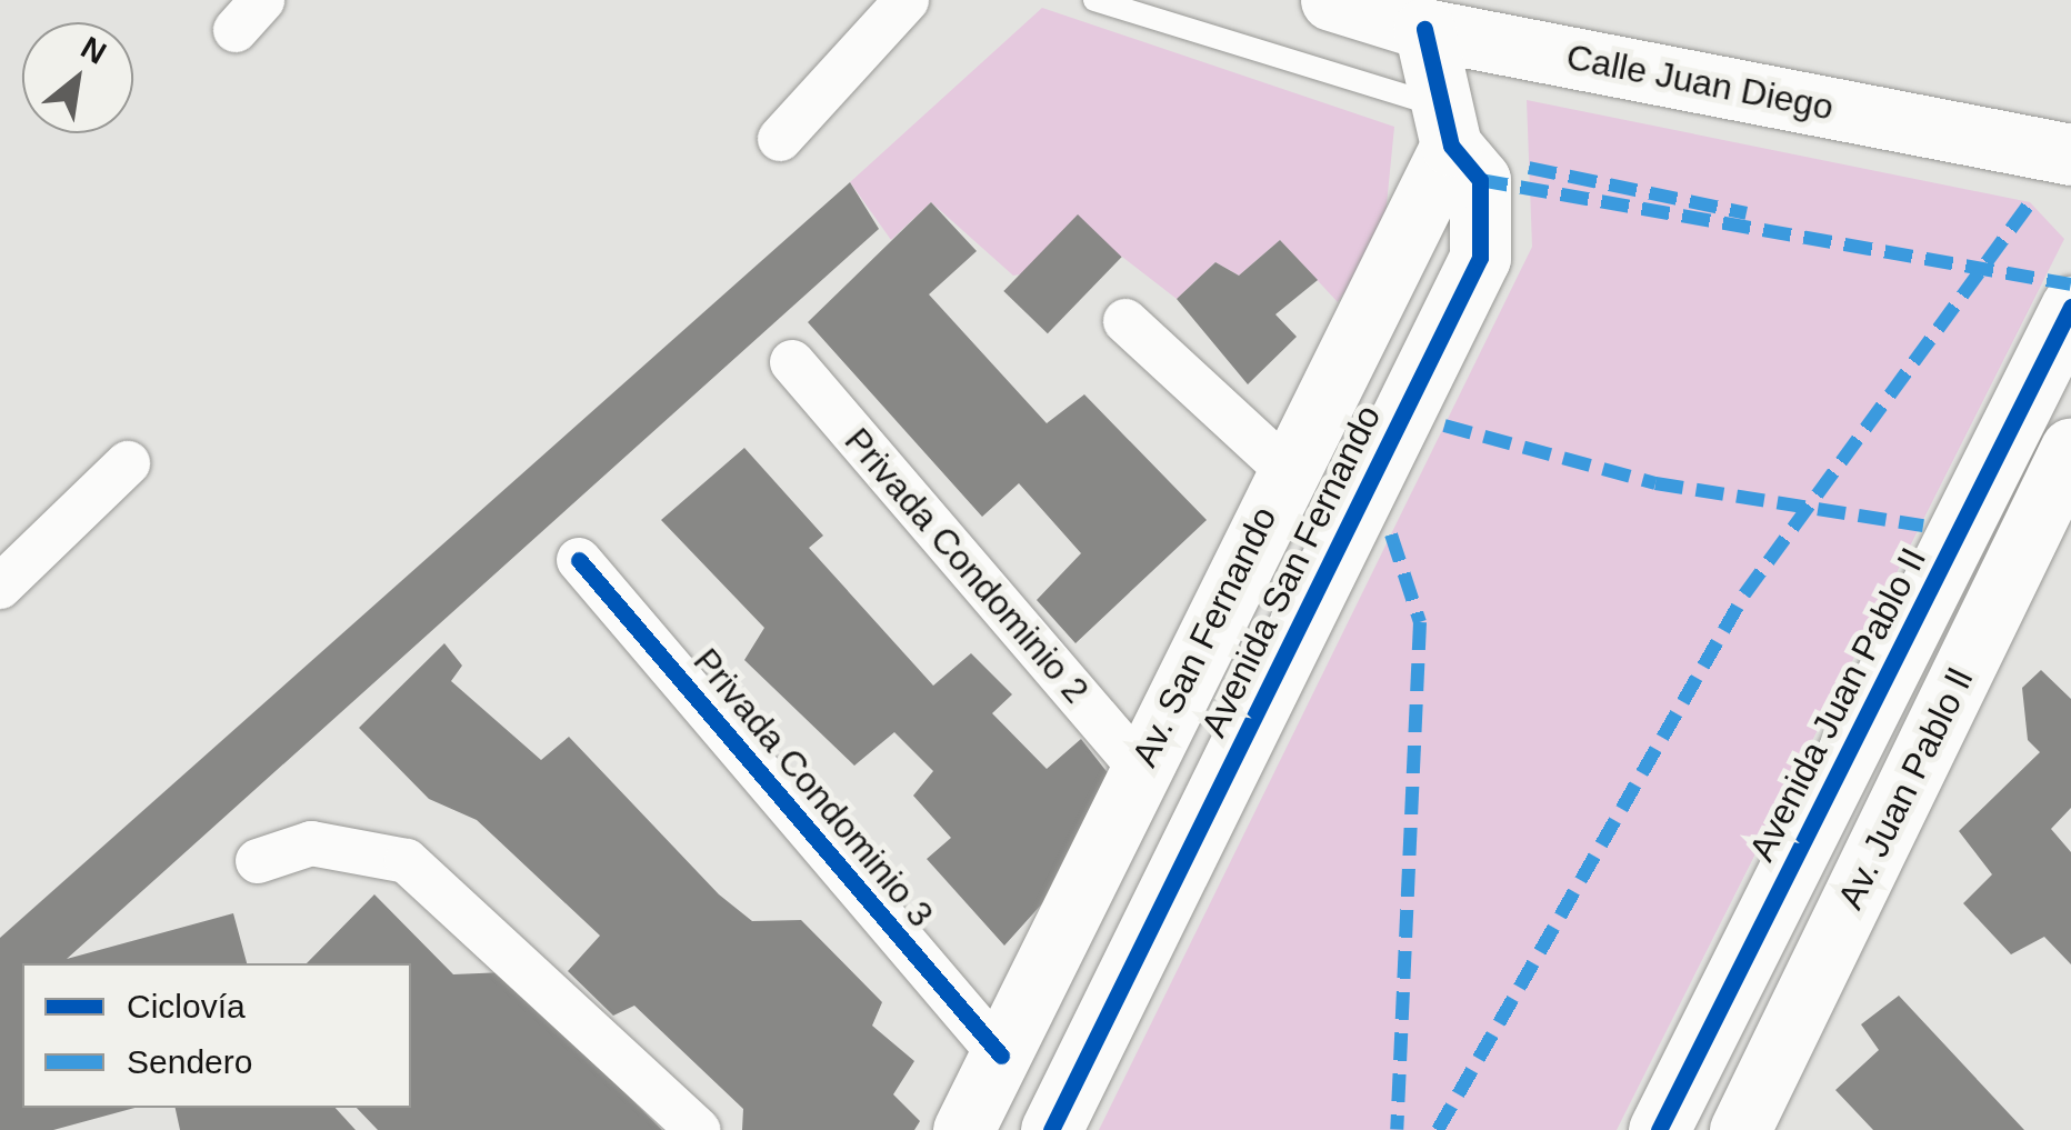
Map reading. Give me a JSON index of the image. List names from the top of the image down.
{
  "streets": {
    "street": [
      "Calle Juan Diego",
      "Privada Condominio 2",
      "Avenida San Fernando",
      "Av. San Fernando",
      "Avenida Juan Pablo II",
      "Privada Condominio 3",
      "Av. Juan Pablo ll"
    ]
  },
  "crossings": [
    ["Calle Juan Diego", "Avenida San Fernando"],
    ["Privada Condominio 2", "Av. San Fernando"],
    ["Avenida San Fernando", "Av. San Fernando"],
    ["Av. San Fernando", "Privada Condominio 3"]
  ],
  "legend": ["Ciclovía", "Sendero"],
  "north": "top right"
}
